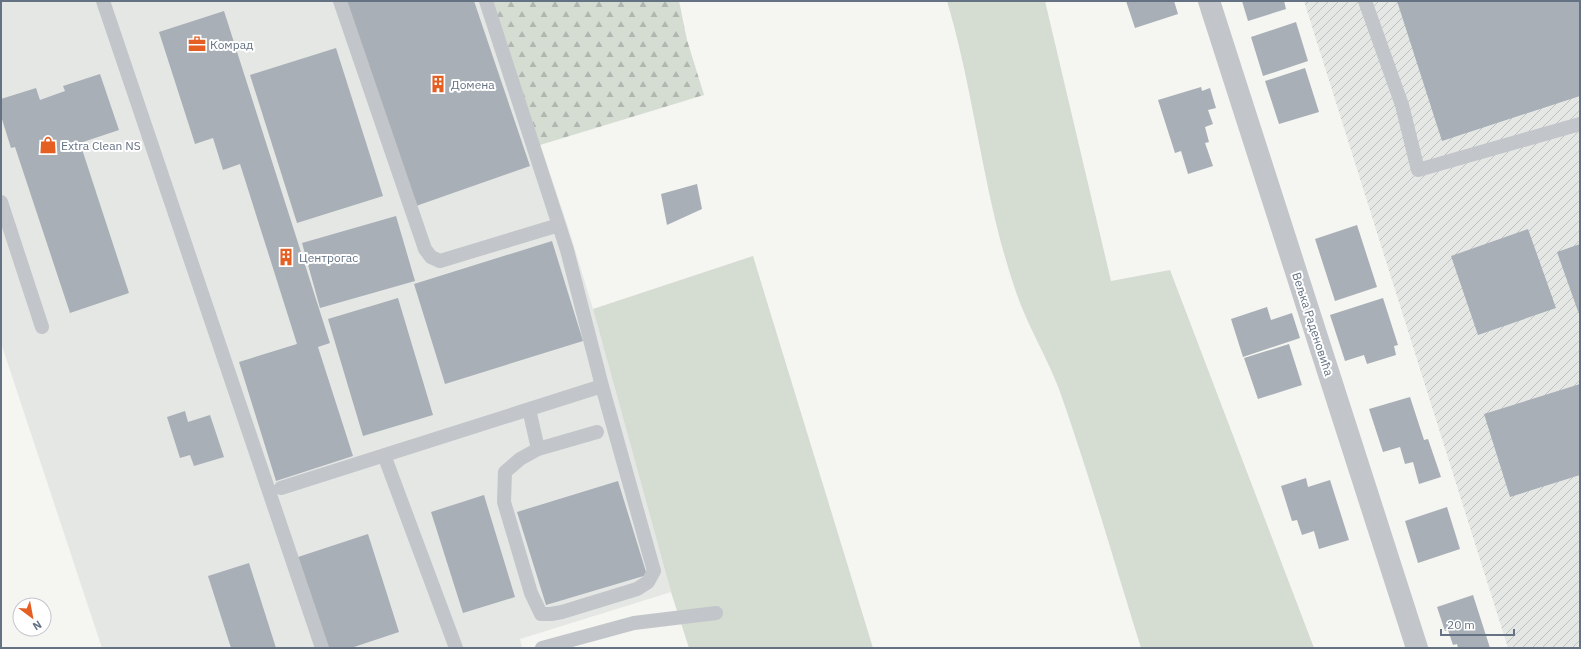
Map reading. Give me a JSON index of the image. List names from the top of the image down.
{
  "streets": {
    "street": ["Вељка Раденовића"]
  },
  "places": {
    "office": ["Комрад"],
    "building": ["Домена", "Центрогас"],
    "shop": ["Extra Clean NS"]
  },
  "scale_bar": "20 m",
  "north": "bottom right"
}
